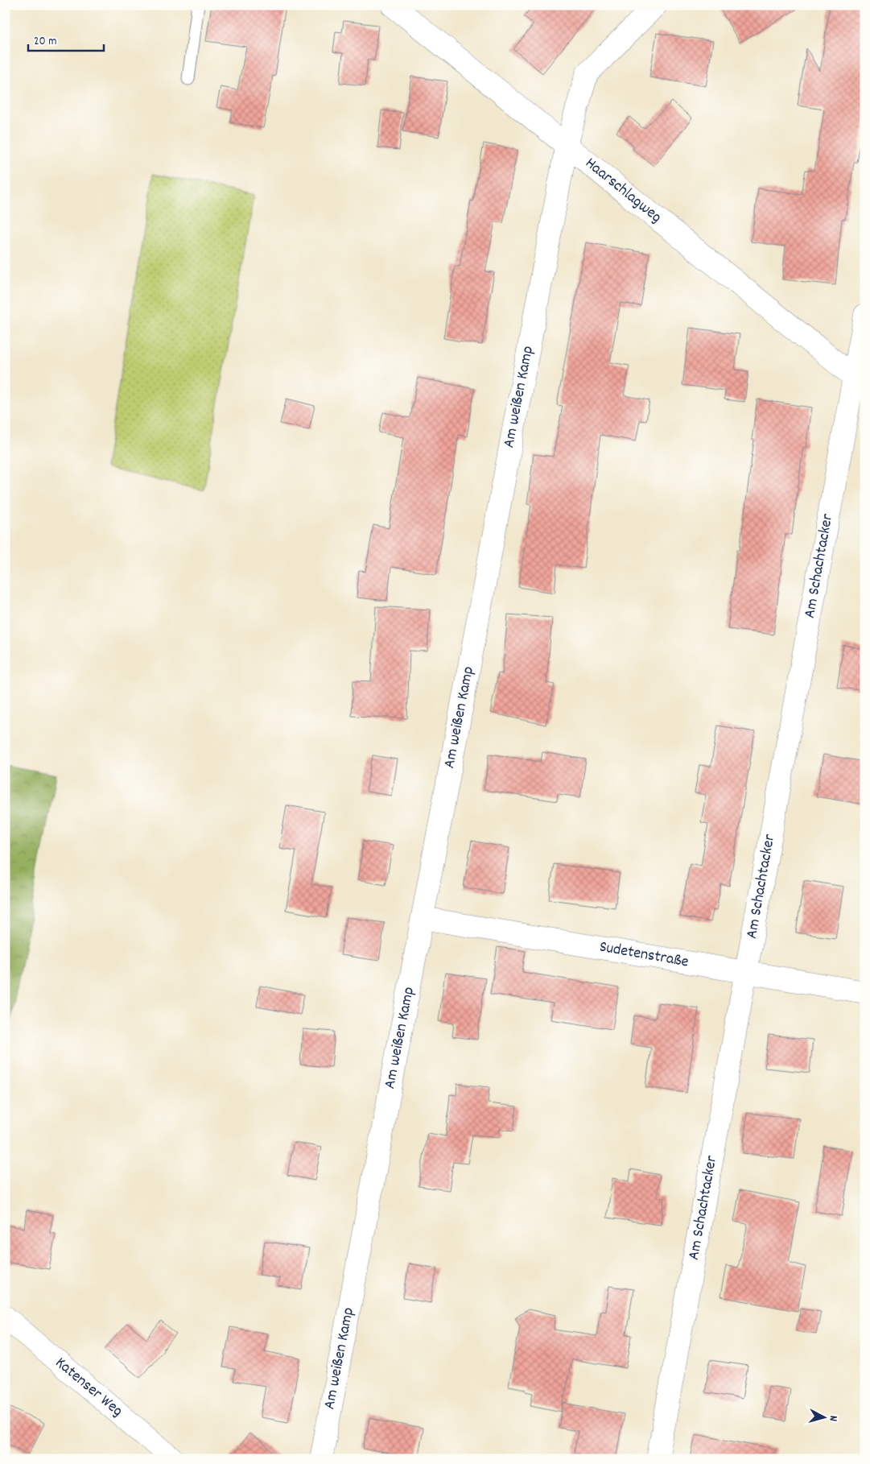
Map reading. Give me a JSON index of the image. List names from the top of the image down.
{
  "streets": {
    "street": [
      "Haarschlagweg",
      "Am weißen Kamp",
      "Am Schachtacker",
      "Sudetenstraße",
      "Katenser Weg"
    ]
  },
  "crossings": [
    ["Haarschlagweg", "Am weißen Kamp"],
    ["Haarschlagweg", "Am Schachtacker"],
    ["Am weißen Kamp", "Sudetenstraße"],
    ["Am Schachtacker", "Sudetenstraße"]
  ],
  "scale_bar": "20 m",
  "north": "right"
}
